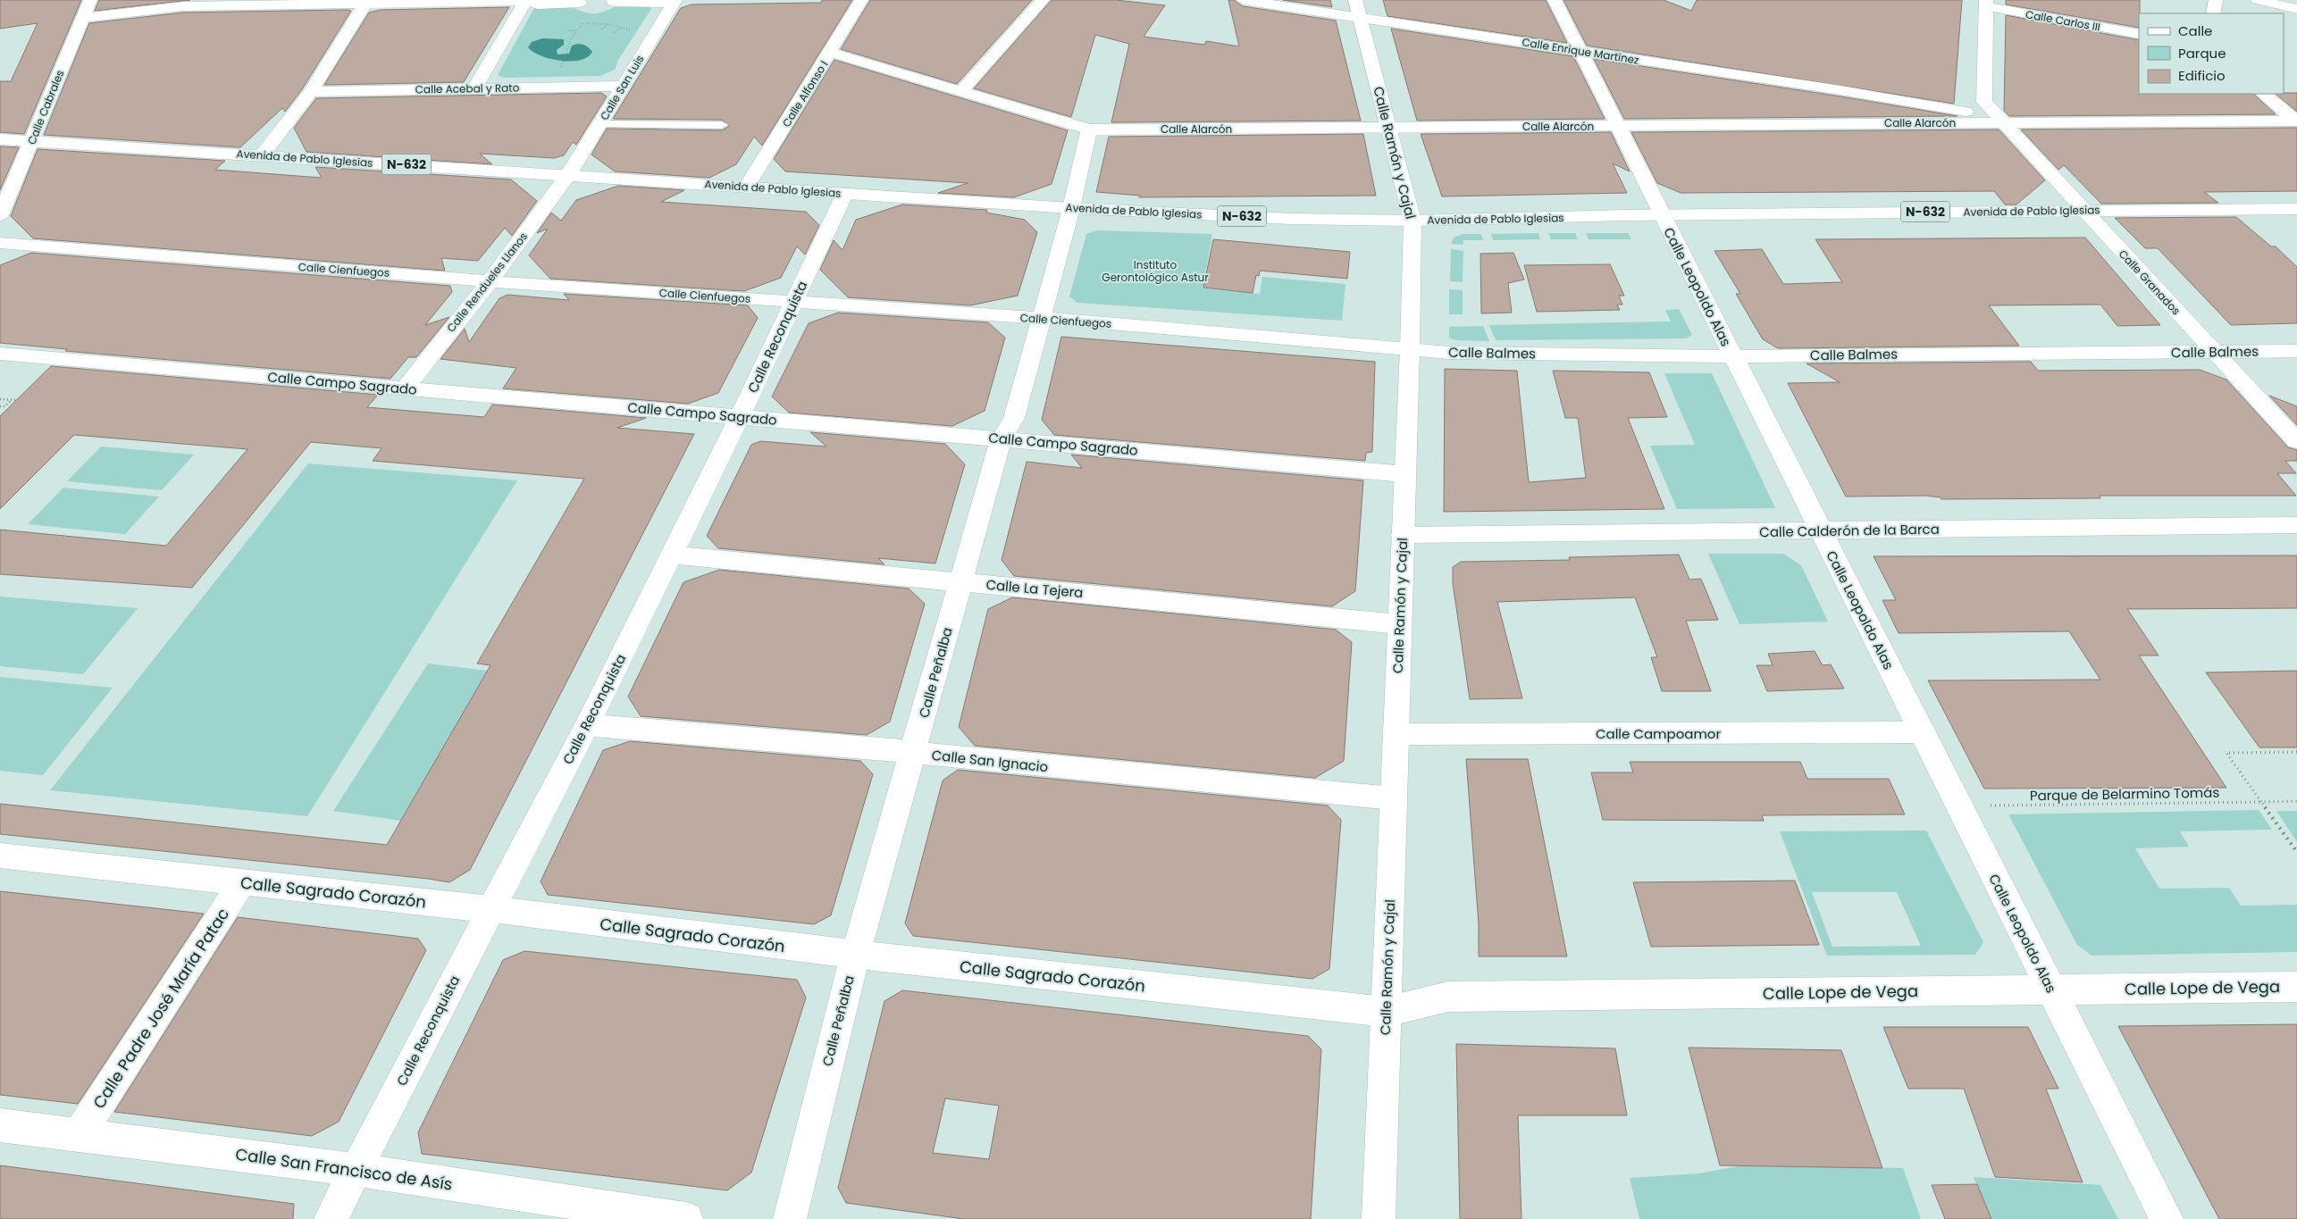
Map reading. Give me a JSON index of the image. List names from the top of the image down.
{
  "streets": {
    "street": [
      "Calle Carlos III",
      "Calle Enrique Martínez",
      "Calle San Luis",
      "Calle Acebal y Rato",
      "Calle Alfonso I",
      "Calle Cabrales",
      "Calle Alarcón",
      "Calle Ramón y Cajal",
      "Avenida de Pablo Iglesias",
      "N-632",
      "Calle Cienfuegos",
      "Calle Rendueles Llanos",
      "Calle Granados",
      "Calle Leopoldo Alas",
      "Calle Reconquista",
      "Calle Balmes",
      "Calle Campo Sagrado",
      "Calle Calderón de la Barca",
      "Calle La Tejera",
      "Calle Peñalba",
      "Calle Campoamor",
      "Calle San Ignacio",
      "Calle Sagrado Corazón",
      "Calle Lope de Vega",
      "Calle Padre José María Patac",
      "Calle San Francisco de Asís"
    ],
    "path": ["Parque de Belarmino Tomás"]
  },
  "crossings": [
    ["Calle Carlos III", "Calle Granados"],
    ["Calle Enrique Martínez", "Calle Alarcón"],
    ["Calle Enrique Martínez", "Calle Ramón y Cajal"],
    ["Calle Enrique Martínez", "Calle Granados"],
    ["Calle Enrique Martínez", "Calle Leopoldo Alas"],
    ["Calle San Luis", "Calle Acebal y Rato"],
    ["Calle San Luis", "Avenida de Pablo Iglesias"],
    ["Calle San Luis", "Calle Rendueles Llanos"],
    ["Calle Alfonso I", "Calle Alarcón"],
    ["Calle Alfonso I", "Avenida de Pablo Iglesias"],
    ["Calle Cabrales", "Avenida de Pablo Iglesias"],
    ["Calle Alarcón", "Calle Ramón y Cajal"],
    ["Calle Alarcón", "Calle Granados"],
    ["Calle Alarcón", "Calle Leopoldo Alas"],
    ["Calle Alarcón", "Calle Peñalba"],
    ["Calle Ramón y Cajal", "Avenida de Pablo Iglesias"],
    ["Calle Ramón y Cajal", "Calle Cienfuegos"],
    ["Calle Ramón y Cajal", "Calle Balmes"],
    ["Calle Ramón y Cajal", "Calle Campo Sagrado"],
    ["Calle Ramón y Cajal", "Calle Calderón de la Barca"],
    ["Calle Ramón y Cajal", "Calle La Tejera"],
    ["Calle Ramón y Cajal", "Calle Campoamor"],
    ["Calle Ramón y Cajal", "Calle San Ignacio"],
    ["Calle Ramón y Cajal", "Calle Sagrado Corazón"],
    ["Calle Ramón y Cajal", "Calle Lope de Vega"],
    ["Avenida de Pablo Iglesias", "Calle Rendueles Llanos"],
    ["Avenida de Pablo Iglesias", "Calle Granados"],
    ["Avenida de Pablo Iglesias", "Calle Leopoldo Alas"],
    ["Avenida de Pablo Iglesias", "Calle Reconquista"],
    ["Avenida de Pablo Iglesias", "Calle Peñalba"],
    ["Calle Cienfuegos", "Calle Rendueles Llanos"],
    ["Calle Cienfuegos", "Calle Reconquista"],
    ["Calle Cienfuegos", "Calle Balmes"],
    ["Calle Cienfuegos", "Calle Peñalba"],
    ["Calle Rendueles Llanos", "Calle Campo Sagrado"],
    ["Calle Granados", "Calle Balmes"],
    ["Calle Leopoldo Alas", "Calle Balmes"],
    ["Calle Leopoldo Alas", "Calle Calderón de la Barca"],
    ["Calle Leopoldo Alas", "Calle Campoamor"],
    ["Calle Leopoldo Alas", "Calle Lope de Vega"],
    ["Calle Reconquista", "Calle Campo Sagrado"],
    ["Calle Reconquista", "Calle La Tejera"],
    ["Calle Reconquista", "Calle San Ignacio"],
    ["Calle Reconquista", "Calle Sagrado Corazón"],
    ["Calle Reconquista", "Calle San Francisco de Asís"],
    ["Calle Campo Sagrado", "Calle Peñalba"],
    ["Calle La Tejera", "Calle Peñalba"],
    ["Calle Peñalba", "Calle San Ignacio"],
    ["Calle Peñalba", "Calle Sagrado Corazón"],
    ["Calle Sagrado Corazón", "Calle Lope de Vega"],
    ["Calle Sagrado Corazón", "Calle Padre José María Patac"],
    ["Calle Padre José María Patac", "Calle San Francisco de Asís"]
  ],
  "parks": ["Instituto Gerontológico Astur"],
  "legend": ["Calle", "Parque", "Edificio"]
}
